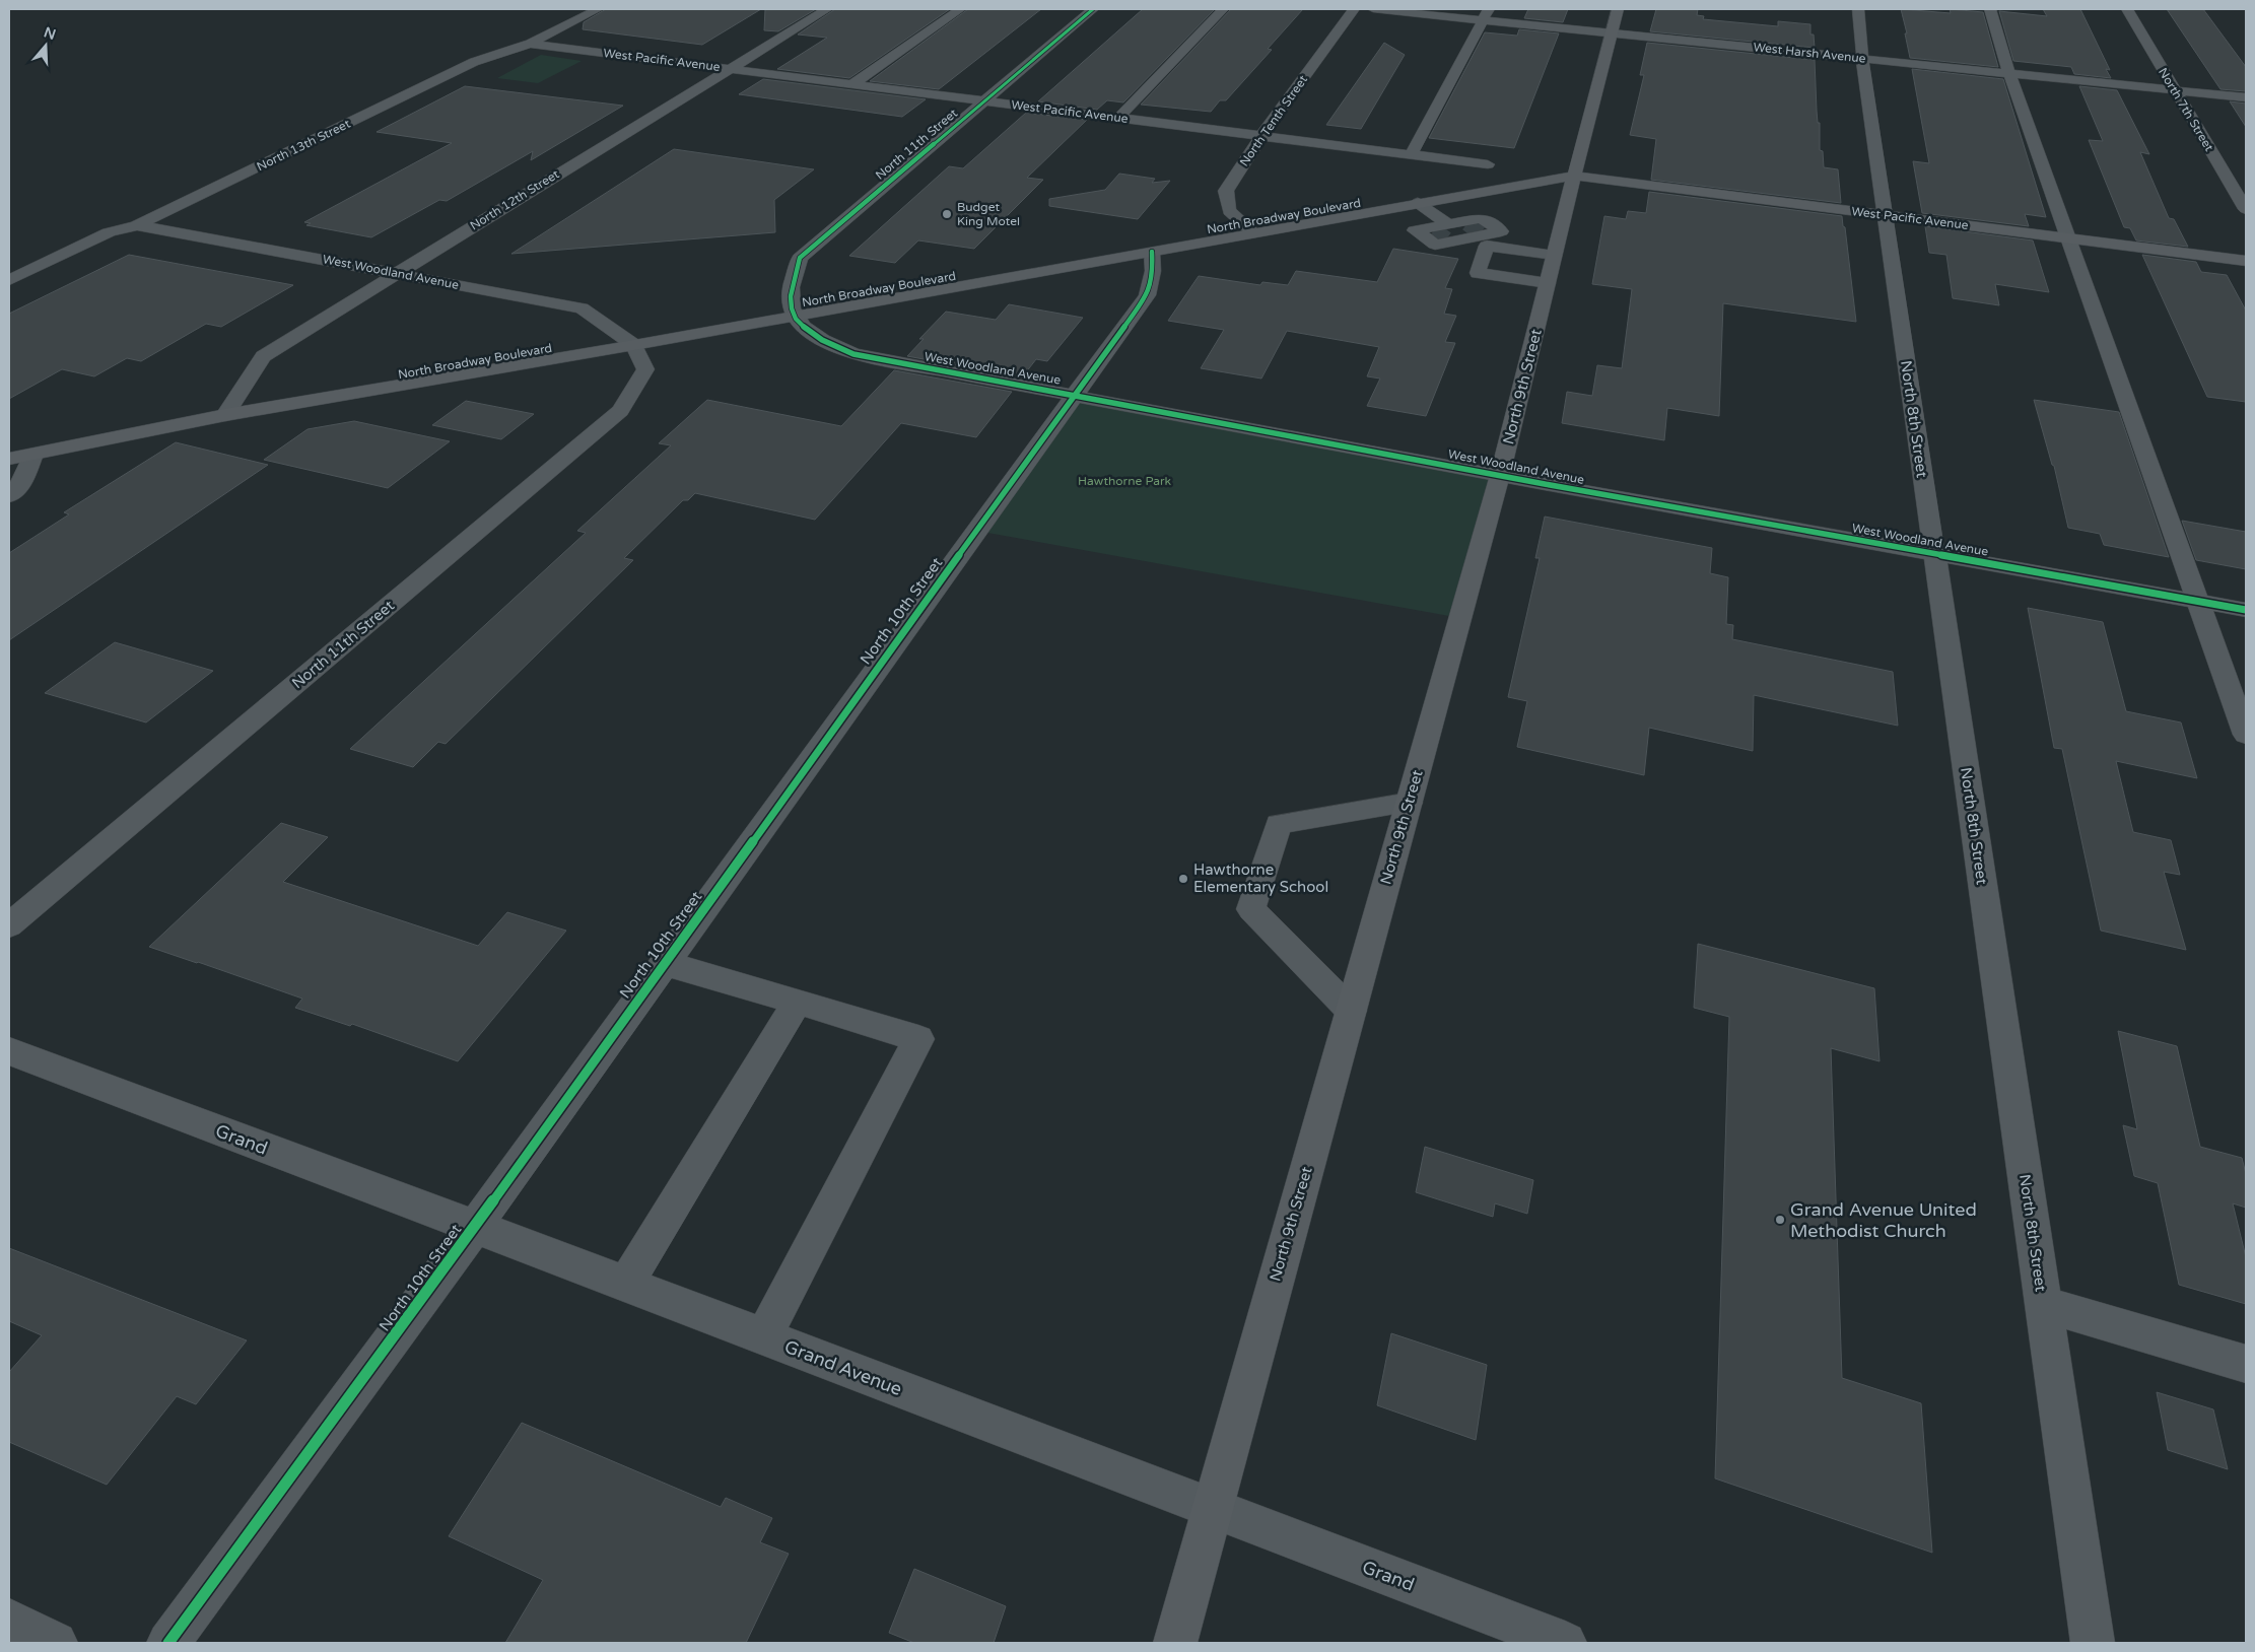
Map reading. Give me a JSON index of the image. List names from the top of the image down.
{
  "streets": {
    "main road": ["West Pacific Avenue", "North Broadway Boulevard", "North 9th Street"],
    "street": [
      "West Harsh Avenue",
      "North 7th Street",
      "North Tenth Street",
      "North 11th Street",
      "North 13th Street",
      "North 12th Street",
      "West Woodland Avenue",
      "North 8th Street",
      "North 10th Street",
      "Grand",
      "Grand Avenue"
    ]
  },
  "crossings": [
    ["West Harsh Avenue", "North 7th Street"],
    ["West Harsh Avenue", "North 9th Street"],
    ["West Harsh Avenue", "North 8th Street"],
    ["West Pacific Avenue", "North Tenth Street"],
    ["West Pacific Avenue", "North 11th Street"],
    ["West Pacific Avenue", "North 13th Street"],
    ["West Pacific Avenue", "North 12th Street"],
    ["West Pacific Avenue", "North Broadway Boulevard"],
    ["West Pacific Avenue", "North 9th Street"],
    ["West Pacific Avenue", "North 8th Street"],
    ["North Tenth Street", "North Broadway Boulevard"],
    ["North 11th Street", "North Broadway Boulevard"],
    ["North 11th Street", "West Woodland Avenue"],
    ["North 13th Street", "West Woodland Avenue"],
    ["North 12th Street", "North Broadway Boulevard"],
    ["North 12th Street", "West Woodland Avenue"],
    ["North Broadway Boulevard", "West Woodland Avenue"],
    ["North Broadway Boulevard", "North 9th Street"],
    ["North Broadway Boulevard", "North 10th Street"],
    ["West Woodland Avenue", "North 9th Street"],
    ["West Woodland Avenue", "North 8th Street"],
    ["West Woodland Avenue", "North 10th Street"],
    ["North 9th Street", "Grand"],
    ["North 9th Street", "Grand Avenue"],
    ["North 10th Street", "Grand"],
    ["North 10th Street", "Grand Avenue"],
    ["Grand", "Grand Avenue"]
  ],
  "parks": ["Hawthorne Park"],
  "places": ["Budget King Motel", "Hawthorne Elementary School", "Grand Avenue United Methodist Church"],
  "north": "top"
}
